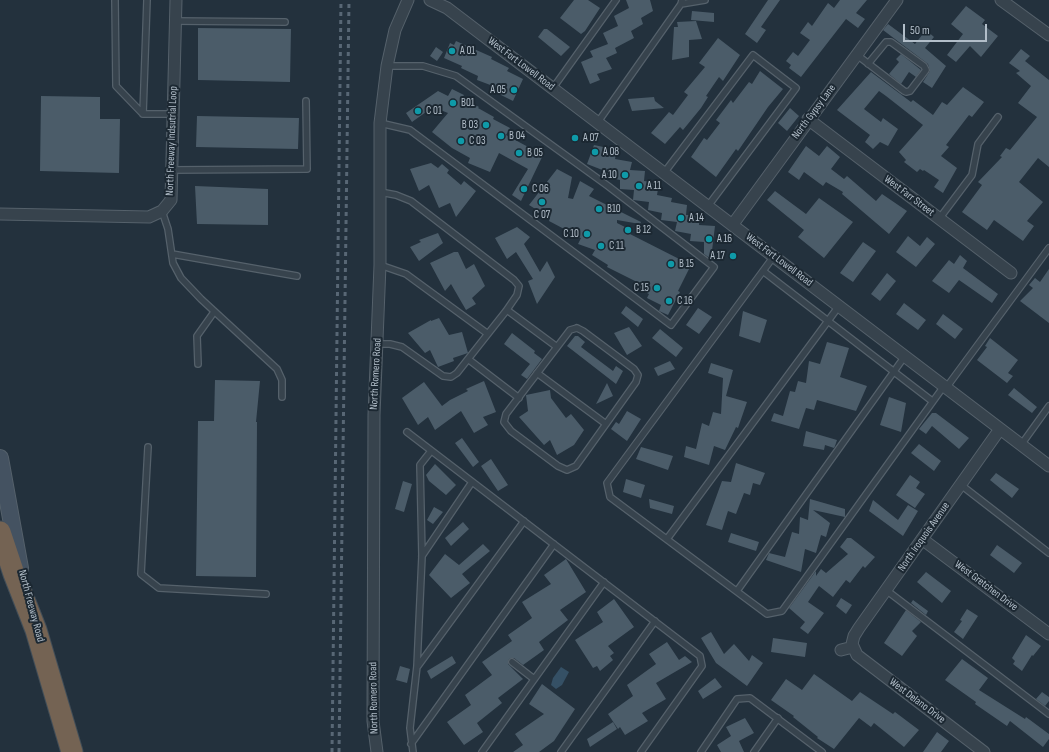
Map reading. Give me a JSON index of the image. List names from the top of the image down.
{
  "streets": {
    "highway": ["North Freeway Road"],
    "street": [
      "West Fort Lowell Road",
      "North Gypsy Lane",
      "North Freeway Indsutrial Loop",
      "West Farr Street",
      "North Romero Road",
      "North Iroquois Avenue",
      "West Gretchen Drive",
      "West Delano Drive"
    ]
  },
  "crossings": [
    ["West Fort Lowell Road", "North Gypsy Lane"],
    ["West Fort Lowell Road", "North Iroquois Avenue"],
    ["North Gypsy Lane", "West Farr Street"],
    ["North Iroquois Avenue", "West Gretchen Drive"],
    ["North Iroquois Avenue", "West Delano Drive"]
  ],
  "places": [
    "A 01",
    "A 05",
    "B01",
    "C 01",
    "B 03",
    "B 04",
    "A 07",
    "C 03",
    "A 08",
    "B 05",
    "A 10",
    "A 11",
    "C 06",
    "C 07",
    "B10",
    "A 14",
    "B 12",
    "C 10",
    "A 16",
    "C 11",
    "A 17",
    "B 15",
    "C 15",
    "C 16"
  ],
  "scale_bar": "50 m"
}
